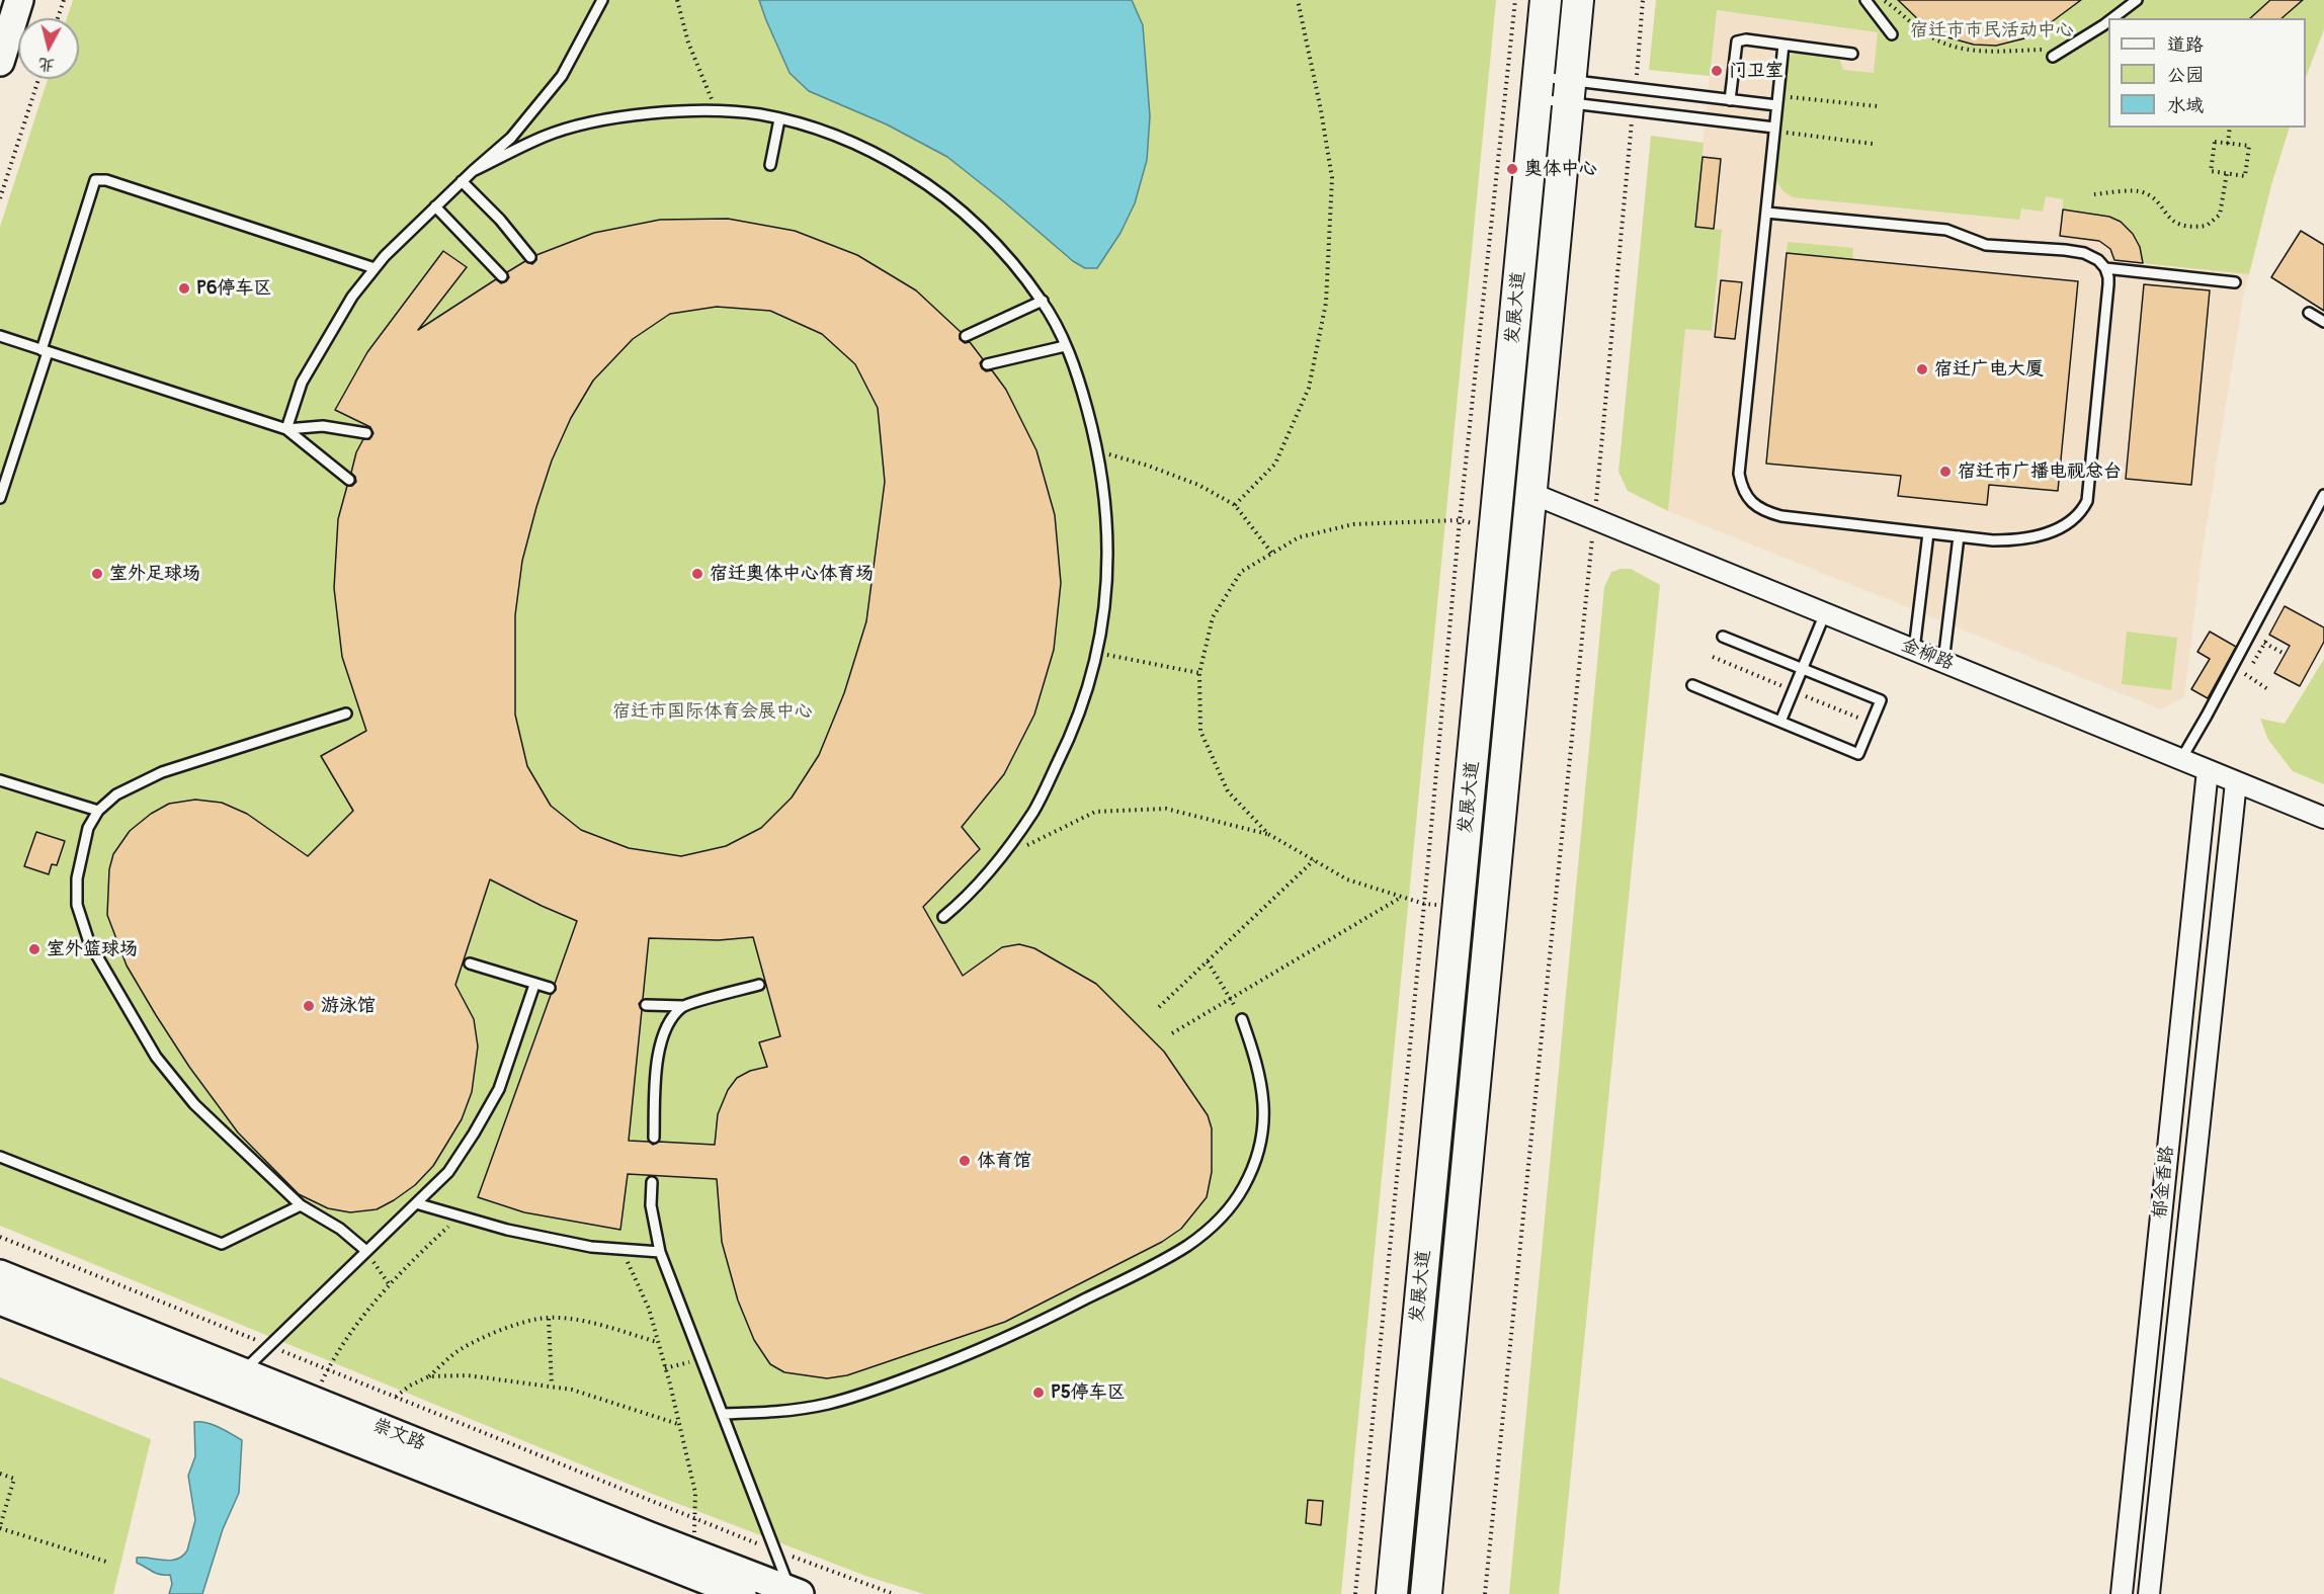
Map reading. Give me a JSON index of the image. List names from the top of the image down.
{
  "streets": {
    "main road": ["发展大道"],
    "street": ["金柳路", "郁金香路", "崇文路"]
  },
  "crossings": [
    ["发展大道", "金柳路"],
    ["金柳路", "郁金香路"]
  ],
  "parks": ["宿迁市市民活动中心", "宿迁市国际体育会展中心"],
  "places": [
    "门卫室",
    "奥体中心",
    "P6停车区",
    "宿迁广电大厦",
    "宿迁市广播电视总台",
    "室外足球场",
    "宿迁奥体中心体育场",
    "室外篮球场",
    "游泳馆",
    "体育馆",
    "P5停车区"
  ],
  "legend": ["道路", "公园", "水域"],
  "north": "bottom"
}
